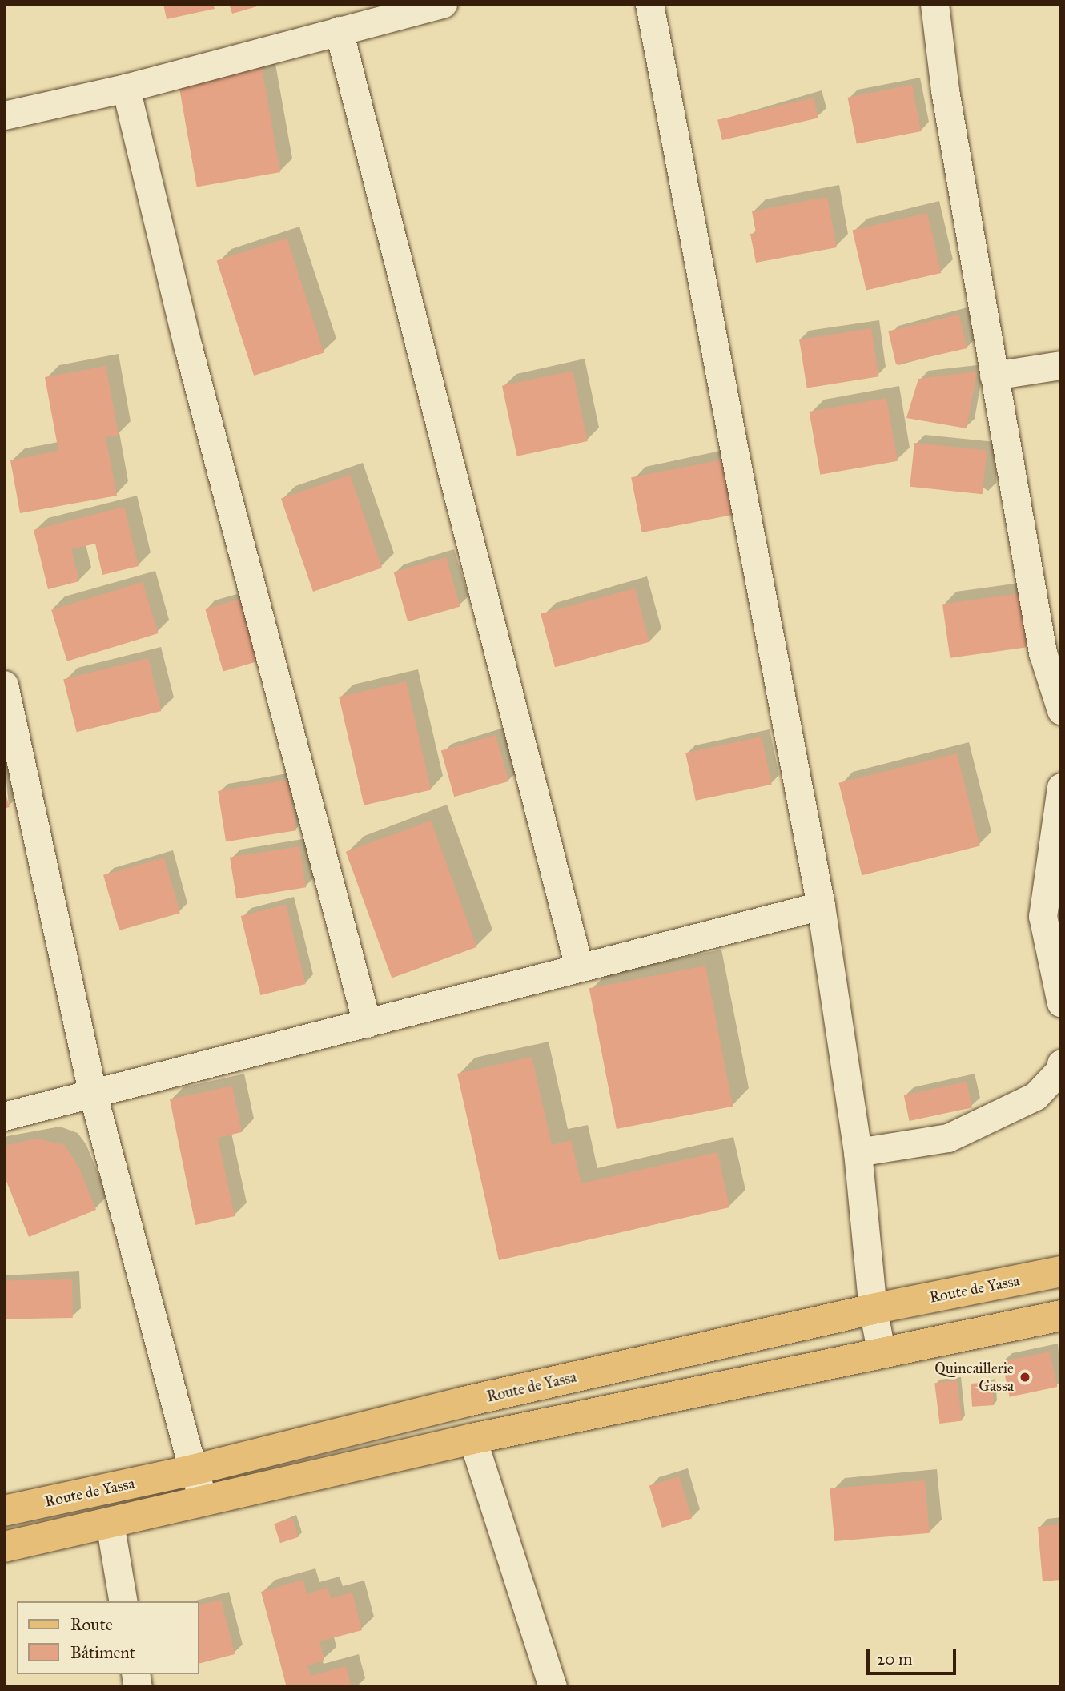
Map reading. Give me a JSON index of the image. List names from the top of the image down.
{
  "streets": {
    "main road": ["Route de Yassa"]
  },
  "places": ["Quincaillerie Gassa"],
  "legend": ["Route", "Bâtiment"],
  "scale_bar": "20 m"
}
